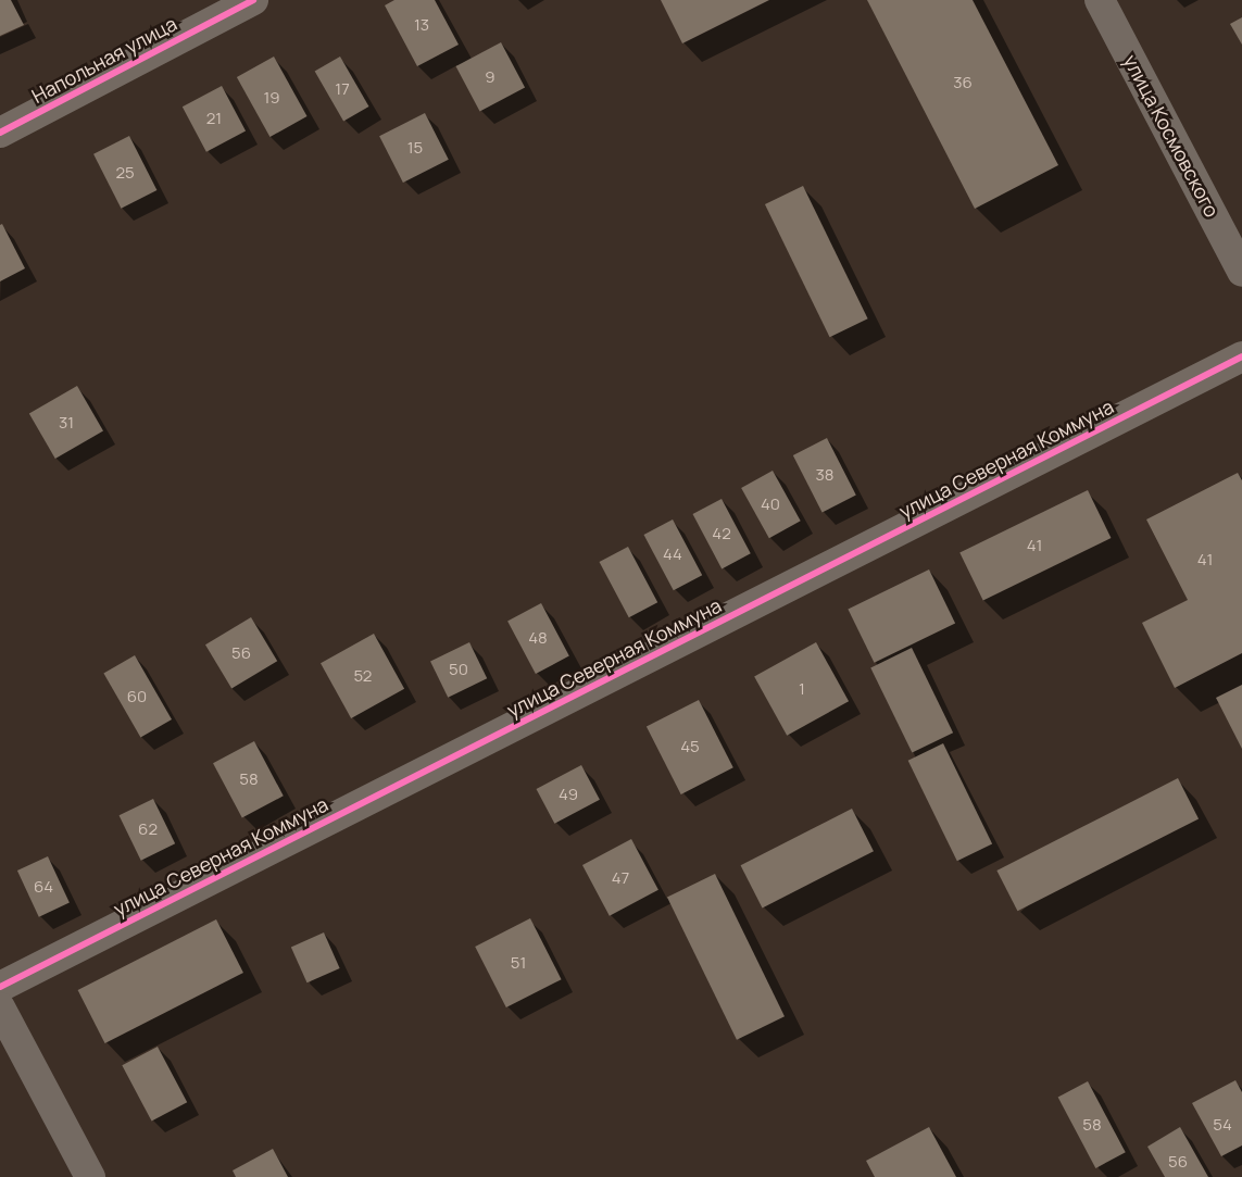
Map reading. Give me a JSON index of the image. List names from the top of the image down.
{
  "streets": {
    "street": ["Напольная улица", "улица Космовского", "улица Северная Коммуна"]
  },
  "house_numbers": [
    "13",
    "9",
    "36",
    "17",
    "19",
    "21",
    "15",
    "25",
    "31",
    "38",
    "40",
    "42",
    "41",
    "44",
    "41",
    "48",
    "56",
    "50",
    "52",
    "1",
    "60",
    "45",
    "58",
    "49",
    "62",
    "47",
    "64",
    "51",
    "58",
    "54",
    "56"
  ]
}
